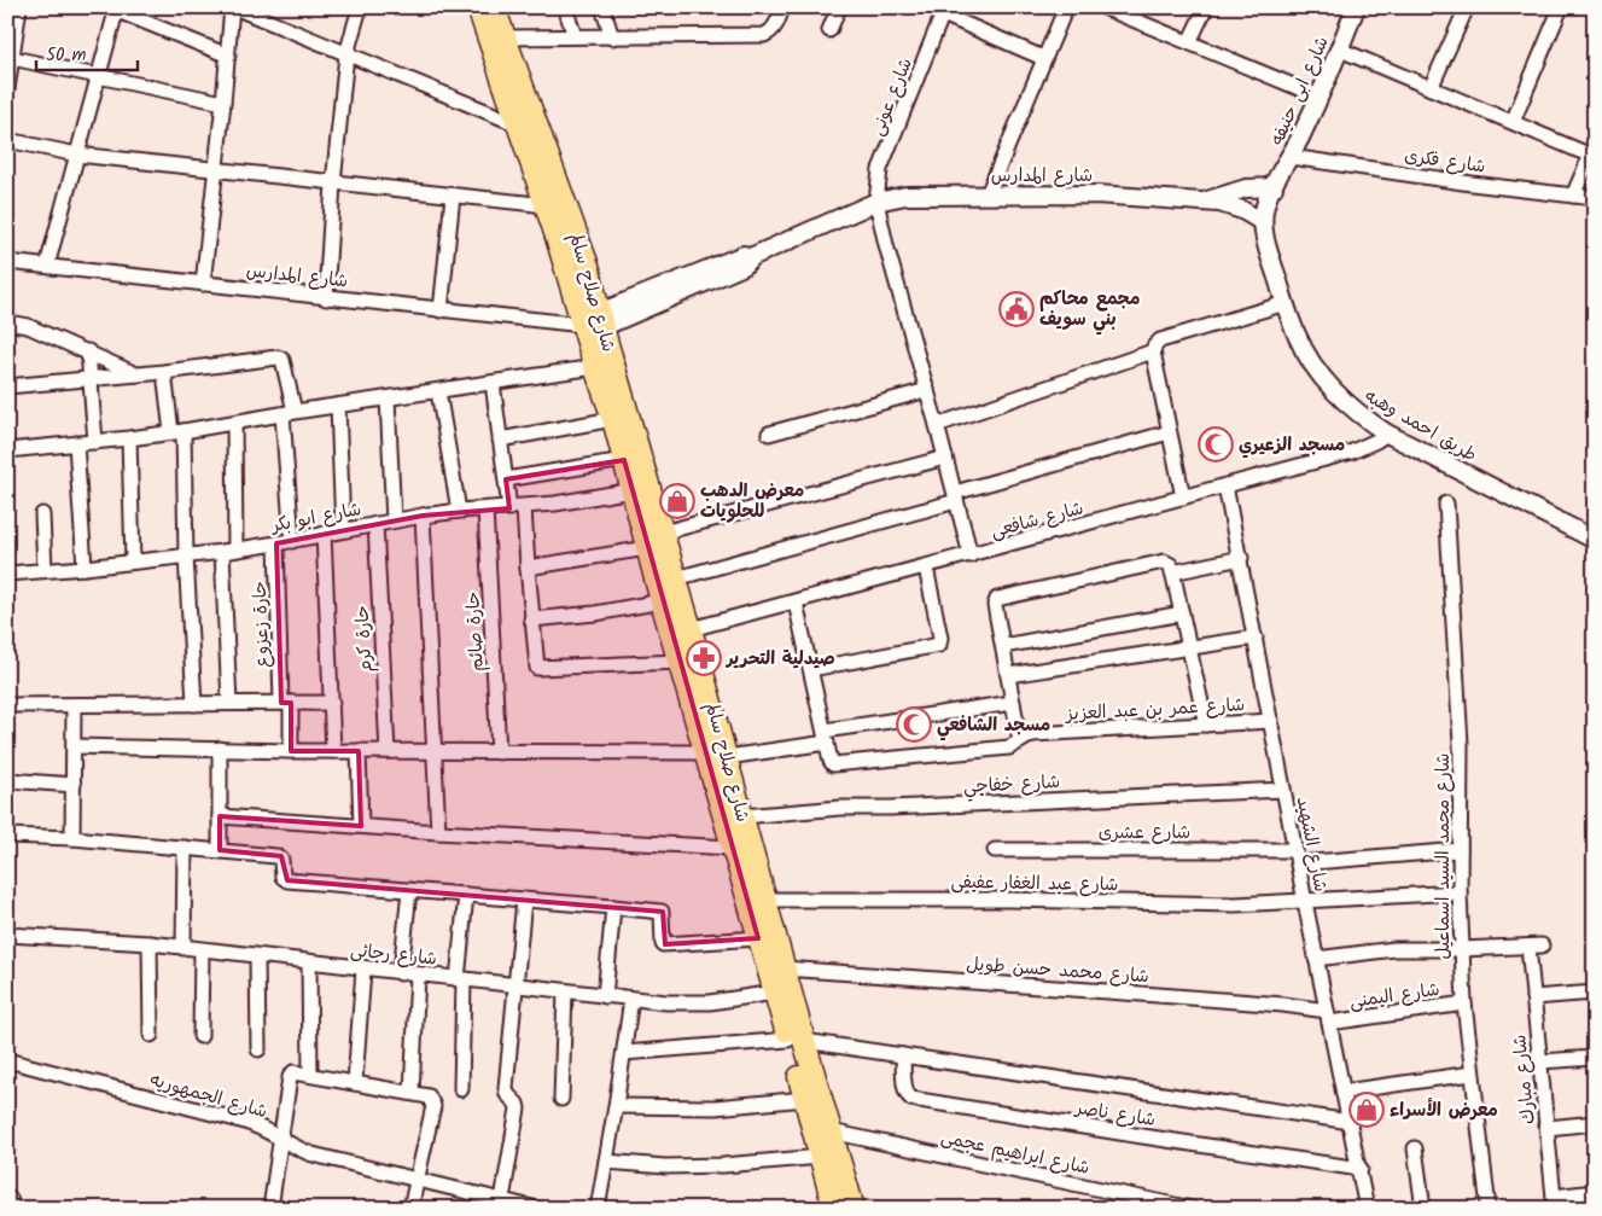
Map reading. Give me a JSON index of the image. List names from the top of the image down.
{
  "streets": {
    "main road": ["شارع صلاح سالم"],
    "street": [
      "شارع ابى حنيفه",
      "شارع عونى",
      "شارع فكرى",
      "شارع المدارس",
      "طريق احمد وهبه",
      "شارع ابو بكر",
      "شارع شافعى",
      "حارة زعزوع",
      "حارة صائم",
      "حارة كرم",
      "شارع عمر بن عبد العزيز",
      "شارع خفاجي",
      "شارع عشرى",
      "شارع الشهيد",
      "شارع محمد السيد اسماعيل",
      "شارع عبد الغفار عفيفى",
      "شارع رجائى",
      "شارع محمد حسن طويل",
      "شارع اليمنى",
      "شارع مبارك",
      "شارع الجمهوريه",
      "شارع ناصر",
      "شارع ابراهيم عجمى"
    ]
  },
  "crossings": [
    ["شارع ابى حنيفه", "شارع فكرى"],
    ["شارع ابى حنيفه", "شارع المدارس"],
    ["شارع ابى حنيفه", "طريق احمد وهبه"],
    ["شارع عونى", "شارع المدارس"],
    ["شارع عونى", "شارع شافعى"],
    ["شارع المدارس", "شارع صلاح سالم"],
    ["شارع المدارس", "طريق احمد وهبه"],
    ["شارع صلاح سالم", "شارع ابو بكر"],
    ["شارع صلاح سالم", "شارع شافعى"],
    ["شارع صلاح سالم", "شارع خفاجي"],
    ["شارع صلاح سالم", "شارع عبد الغفار عفيفى"],
    ["شارع صلاح سالم", "شارع رجائى"],
    ["شارع صلاح سالم", "شارع محمد حسن طويل"],
    ["شارع صلاح سالم", "شارع ابراهيم عجمى"],
    ["طريق احمد وهبه", "شارع شافعى"],
    ["شارع ابو بكر", "حارة زعزوع"],
    ["شارع ابو بكر", "حارة صائم"],
    ["شارع ابو بكر", "حارة كرم"],
    ["شارع شافعى", "شارع الشهيد"],
    ["شارع عمر بن عبد العزيز", "شارع الشهيد"],
    ["شارع خفاجي", "شارع الشهيد"],
    ["شارع عشرى", "شارع الشهيد"],
    ["شارع عشرى", "شارع محمد السيد اسماعيل"],
    ["شارع الشهيد", "شارع عبد الغفار عفيفى"],
    ["شارع الشهيد", "شارع محمد حسن طويل"],
    ["شارع الشهيد", "شارع اليمنى"],
    ["شارع الشهيد", "شارع ناصر"],
    ["شارع محمد السيد اسماعيل", "شارع عبد الغفار عفيفى"],
    ["شارع محمد السيد اسماعيل", "شارع اليمنى"],
    ["شارع محمد السيد اسماعيل", "شارع مبارك"],
    ["شارع محمد حسن طويل", "شارع اليمنى"]
  ],
  "places": {
    "public building": ["مجمع محاكم بني سويف"],
    "mosque": ["مسجد الزعيري", "مسجد الشافعي"],
    "shop": ["معرض الدهب للحلويات", "معرض الأسراء"],
    "pharmacy": ["صيدلية التحرير"]
  },
  "scale_bar": "50 m"
}
